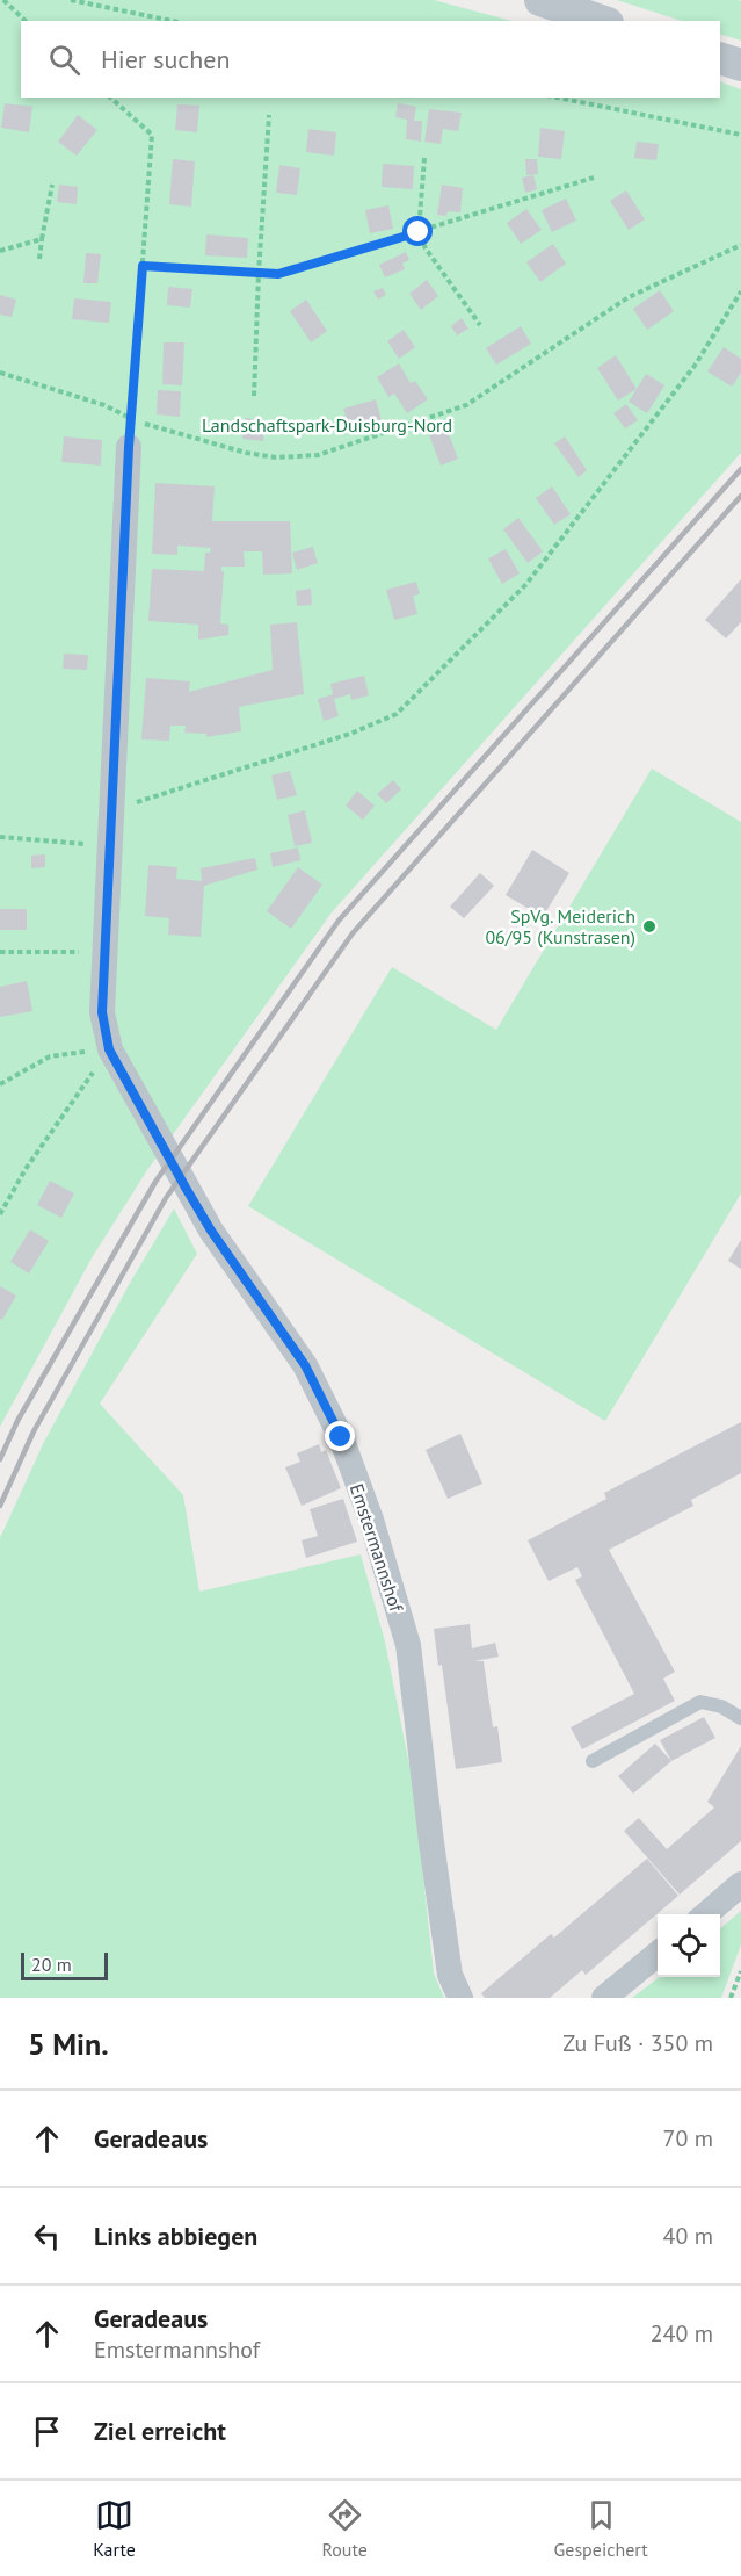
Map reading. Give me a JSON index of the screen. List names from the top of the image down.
{
  "streets": {
    "street": ["Emstermannshof"]
  },
  "parks": ["Landschaftspark-Duisburg-Nord"],
  "places": ["SpVg. Meiderich 06/95 (Kunstrasen)"],
  "scale_bar": "20 m",
  "page": {
    "search": "Hier suchen",
    "scale": "20 m",
    "heading": ["5 Min.", "Zu Fuß · 350 m"],
    "list": [
      ["Geradeaus", "70 m"],
      ["Links abbiegen", "40 m"],
      ["Geradeaus", "Emstermannshof", "240 m"],
      "Ziel erreicht"
    ],
    "nav": ["Karte", "Route", "Gespeichert"]
  }
}
